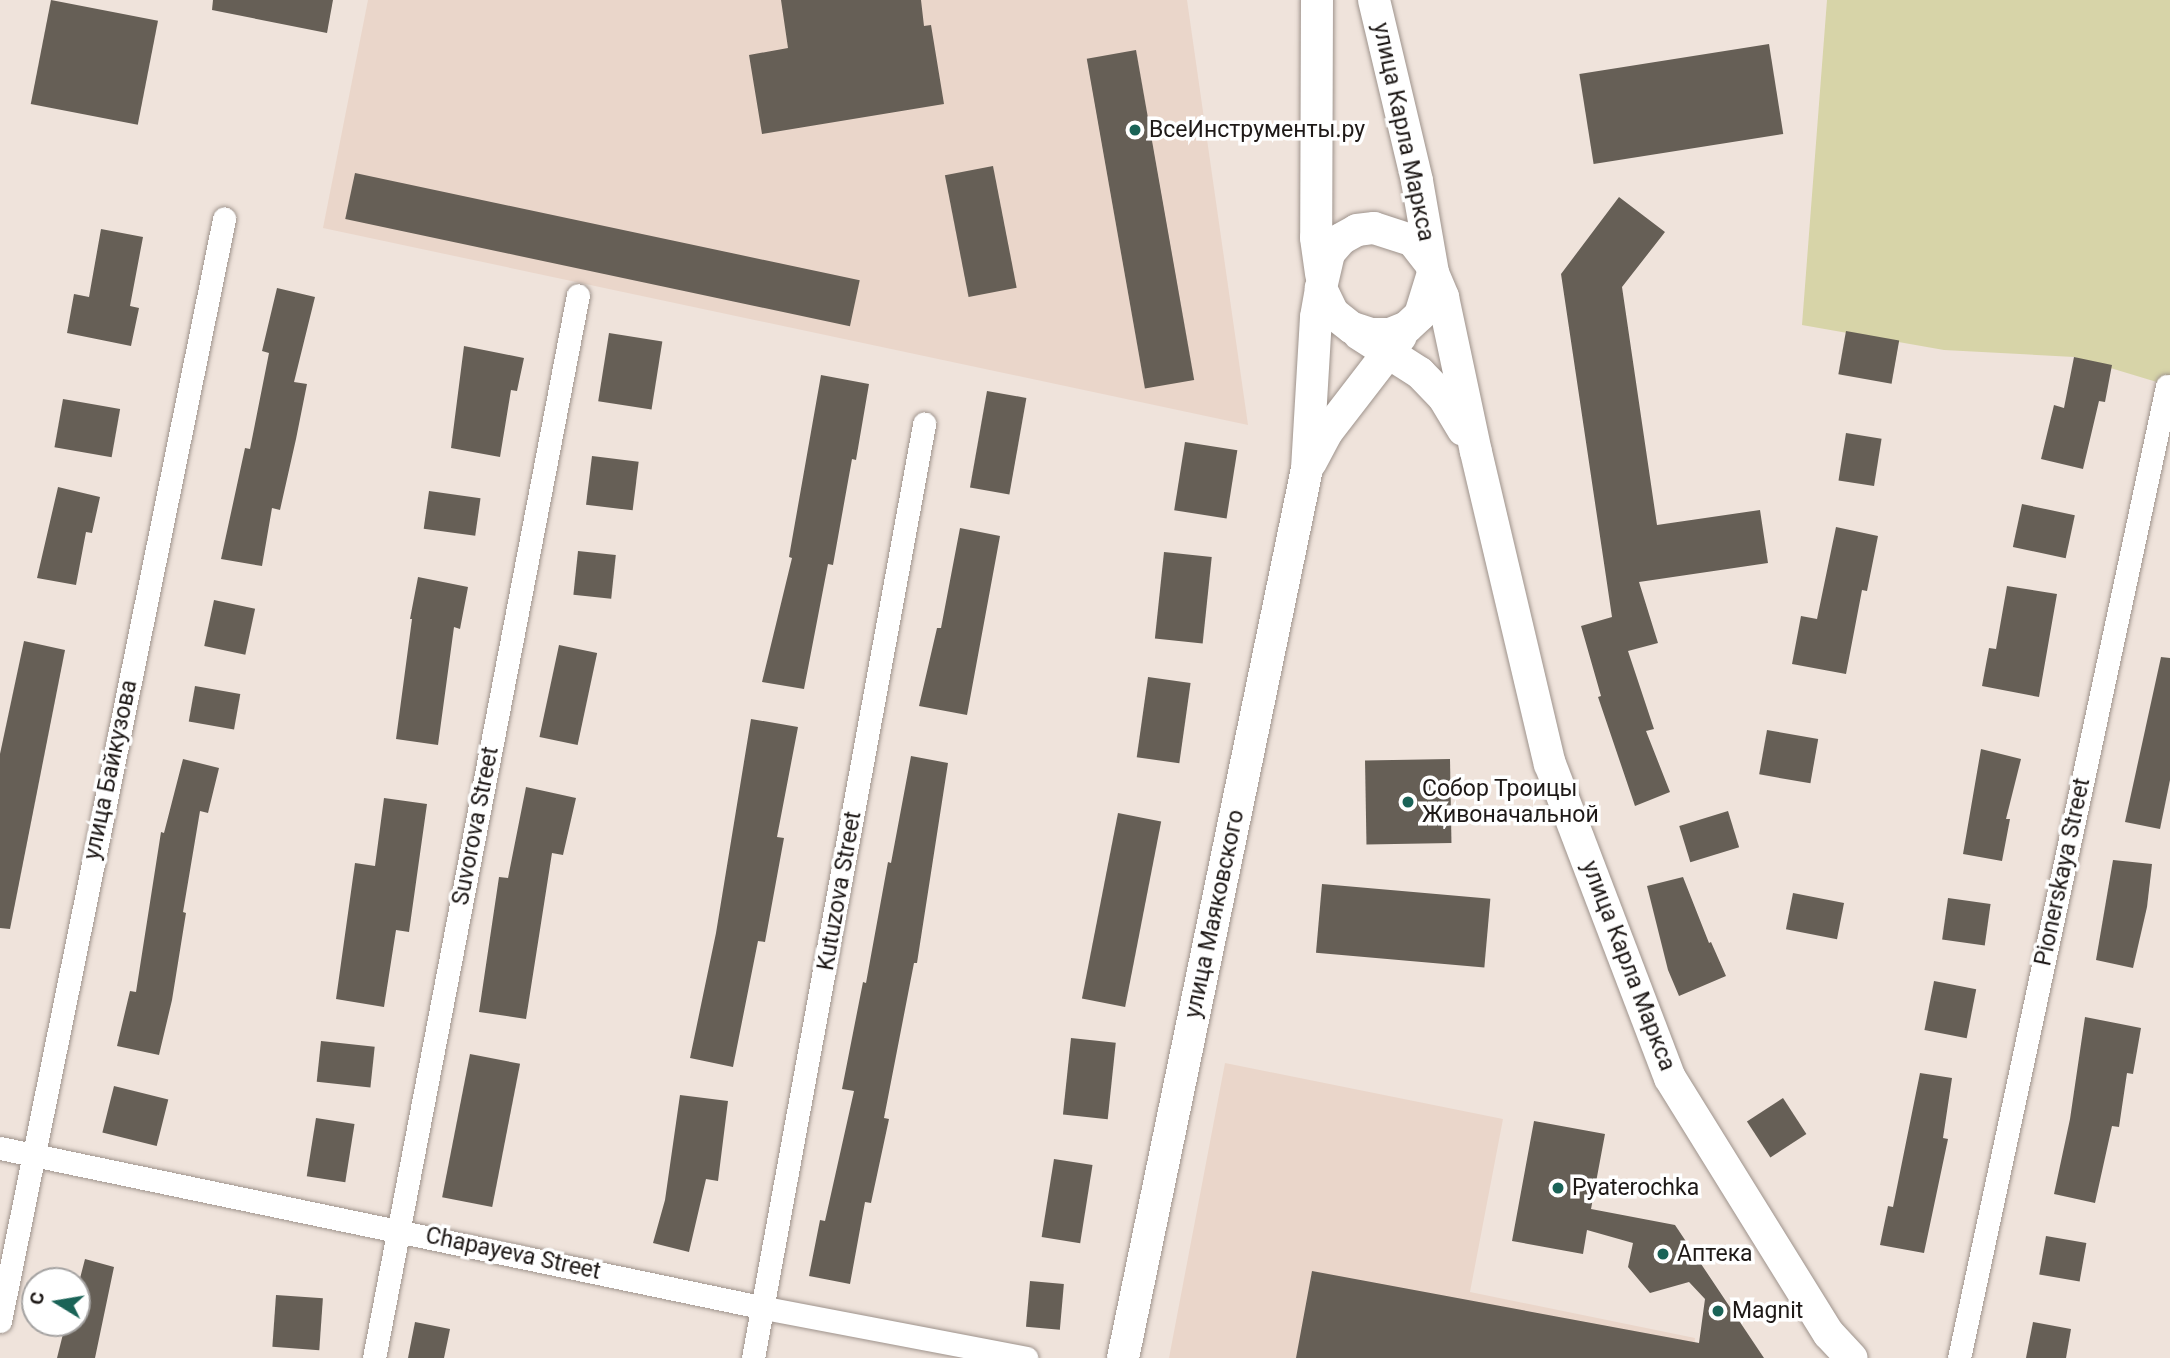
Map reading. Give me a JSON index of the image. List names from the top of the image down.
{
  "streets": {
    "main road": ["улица Карла Маркса", "улица Маяковского"],
    "street": [
      "улица Байкузова",
      "Suvorova Street",
      "Pionerskaya Street",
      "Kutuzova Street",
      "Chapayeva Street"
    ]
  },
  "crossings": [
    ["улица Карла Маркса", "улица Маяковского"],
    ["улица Байкузова", "Chapayeva Street"],
    ["Suvorova Street", "Chapayeva Street"],
    ["Kutuzova Street", "Chapayeva Street"]
  ],
  "places": [
    "ВсеИнструменты.ру",
    "Собор Троицы Живоначальной",
    "Pyaterochka",
    "Аптека",
    "Magnit"
  ],
  "north": "left"
}
